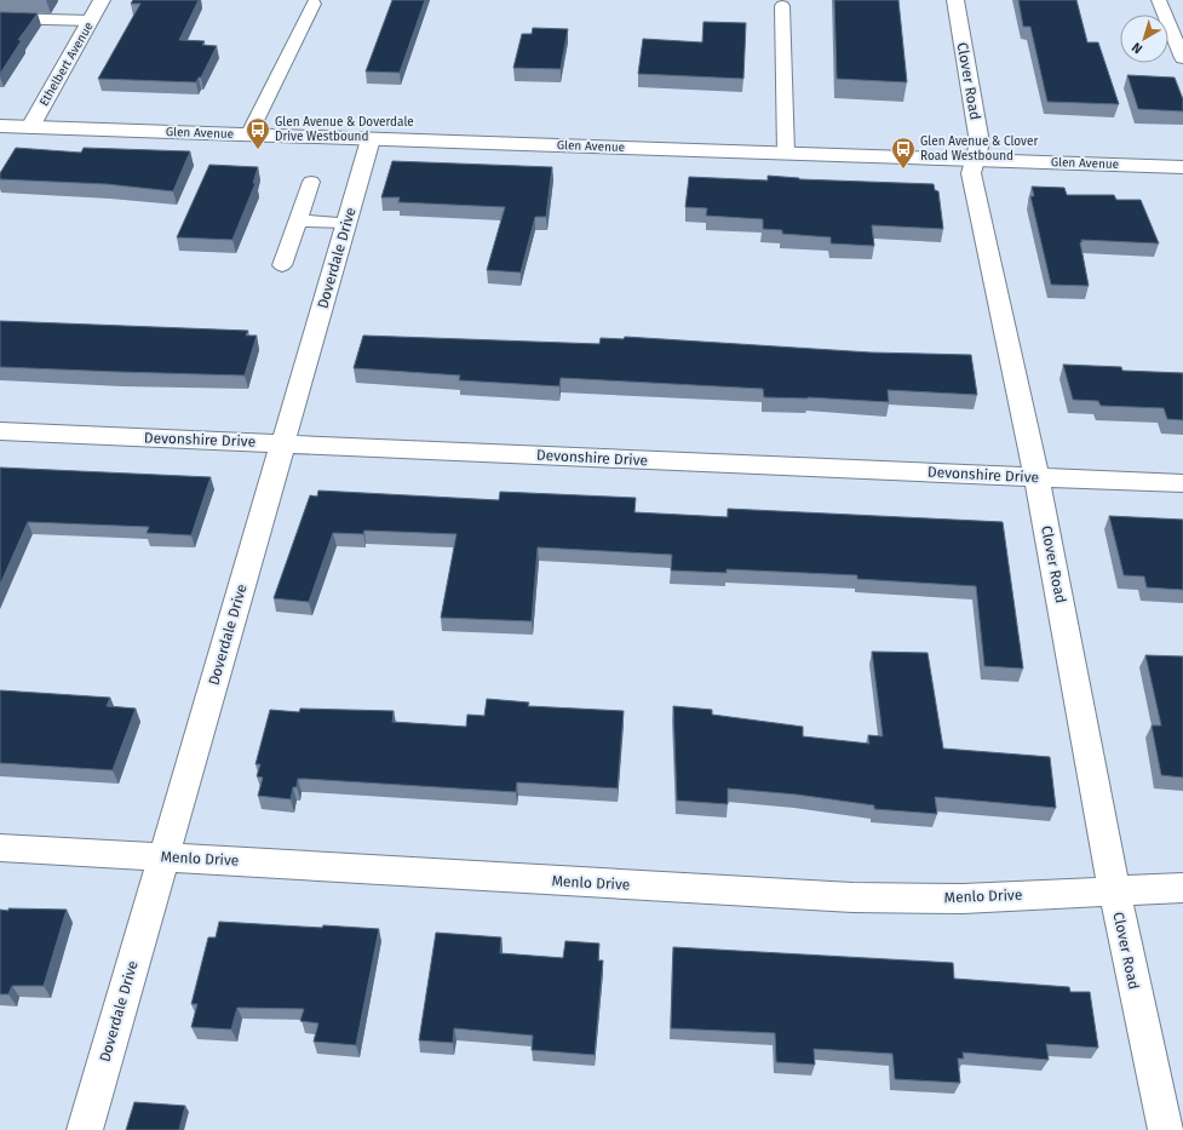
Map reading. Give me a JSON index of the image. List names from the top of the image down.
{
  "streets": {
    "street": [
      "Ethelbert Avenue",
      "Clover Road",
      "Glen Avenue",
      "Doverdale Drive",
      "Devonshire Drive",
      "Menlo Drive"
    ]
  },
  "crossings": [
    ["Ethelbert Avenue", "Glen Avenue"],
    ["Clover Road", "Glen Avenue"],
    ["Clover Road", "Devonshire Drive"],
    ["Clover Road", "Menlo Drive"],
    ["Glen Avenue", "Doverdale Drive"],
    ["Doverdale Drive", "Devonshire Drive"],
    ["Doverdale Drive", "Menlo Drive"]
  ],
  "places": {
    "bus stop": ["Glen Avenue & Doverdale Drive Westbound", "Glen Avenue & Clover Road Westbound"]
  },
  "north": "bottom left"
}
